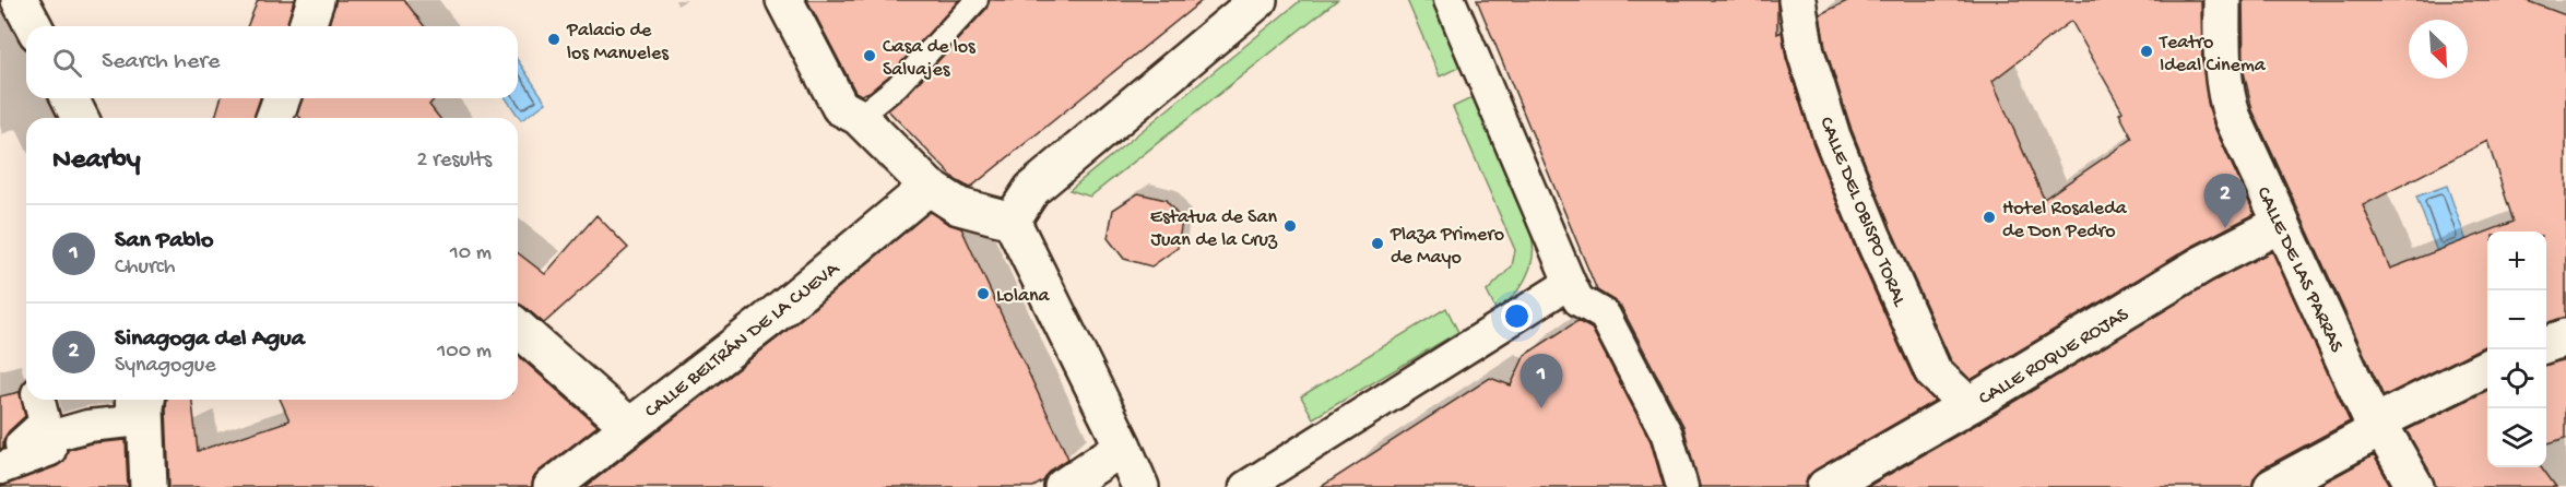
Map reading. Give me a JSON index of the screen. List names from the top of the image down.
{
  "streets": {
    "street": [
      "CALLE DEL OBISPO TORAL",
      "CALLE DE LAS PARRAS",
      "CALLE BELTRÁN DE LA CUEVA",
      "CALLE ROQUE ROJAS"
    ]
  },
  "crossings": [
    ["CALLE DEL OBISPO TORAL", "CALLE ROQUE ROJAS"],
    ["CALLE DE LAS PARRAS", "CALLE ROQUE ROJAS"]
  ],
  "places": [
    "Palacio de los Manueles",
    "Teatro Ideal Cinema",
    "Casa de los Salvajes",
    "Hotel Rosaleda de Don Pedro",
    "Estatua de San Juan de la Cruz",
    "Plaza Primero de Mayo",
    "Lolana"
  ],
  "north": "bottom right",
  "page": {
    "search": "Search here",
    "heading": ["Nearby", "2 results"],
    "pins": ["2", "1"],
    "list": [
      {
        "mark": "1",
        "name": "San Pablo",
        "note": "Church",
        "value": "10 m"
      },
      {
        "mark": "2",
        "name": "Sinagoga del Agua",
        "note": "Synagogue",
        "value": "100 m"
      }
    ],
    "map_buttons": ["+", "−"]
  }
}
